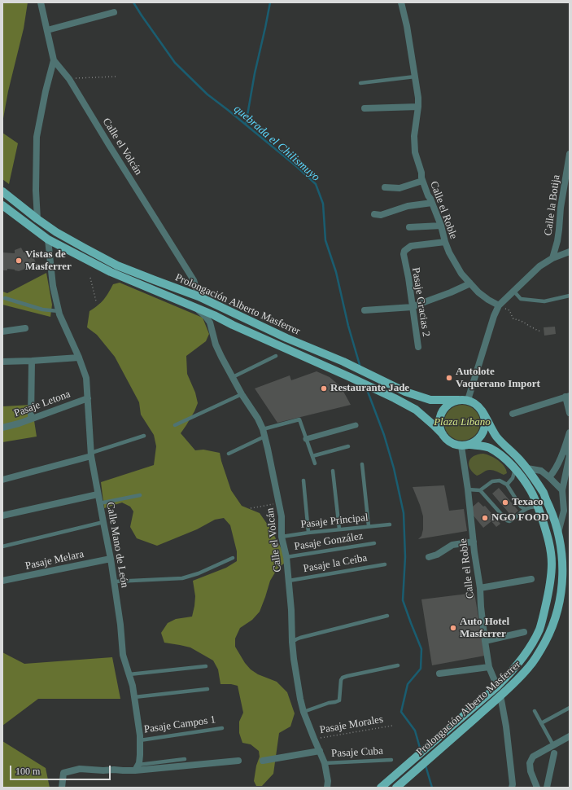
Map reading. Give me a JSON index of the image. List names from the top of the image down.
{
  "streets": {
    "main road": ["Prolongación Alberto Masferrer"],
    "street": [
      "Calle el Volcán",
      "Calle la Botija",
      "Calle el Roble",
      "Pasaje Gracias 2",
      "Pasaje Letona",
      "Calle Mano de León",
      "Pasaje Melara"
    ],
    "lane": [
      "Pasaje Principal",
      "Pasaje González",
      "Pasaje la Ceiba",
      "Pasaje Campos 1",
      "Pasaje Cuba"
    ],
    "path": ["Pasaje Morales"]
  },
  "crossings": [
    ["Calle el Volcán", "Prolongación Alberto Masferrer"],
    ["Calle el Volcán", "Pasaje Principal"],
    ["Calle el Volcán", "Pasaje González"],
    ["Calle el Volcán", "Pasaje la Ceiba"],
    ["Calle el Volcán", "Pasaje Morales"],
    ["Calle el Volcán", "Pasaje Cuba"],
    ["Calle el Roble", "Pasaje Gracias 2"],
    ["Calle el Roble", "Prolongación Alberto Masferrer"],
    ["Prolongación Alberto Masferrer", "Calle Mano de León"],
    ["Pasaje Letona", "Calle Mano de León"],
    ["Calle Mano de León", "Pasaje Melara"],
    ["Calle Mano de León", "Pasaje Campos 1"]
  ],
  "water": ["quebrada el Chilismuyo"],
  "parks": ["Plaza Libano"],
  "places": [
    "Vistas de Masferrer",
    "Autolote Vaquerano Import",
    "Restaurante Jade",
    "Texaco",
    "NGO FOOD",
    "Auto Hotel Masferrer"
  ],
  "scale_bar": "100 m"
}
